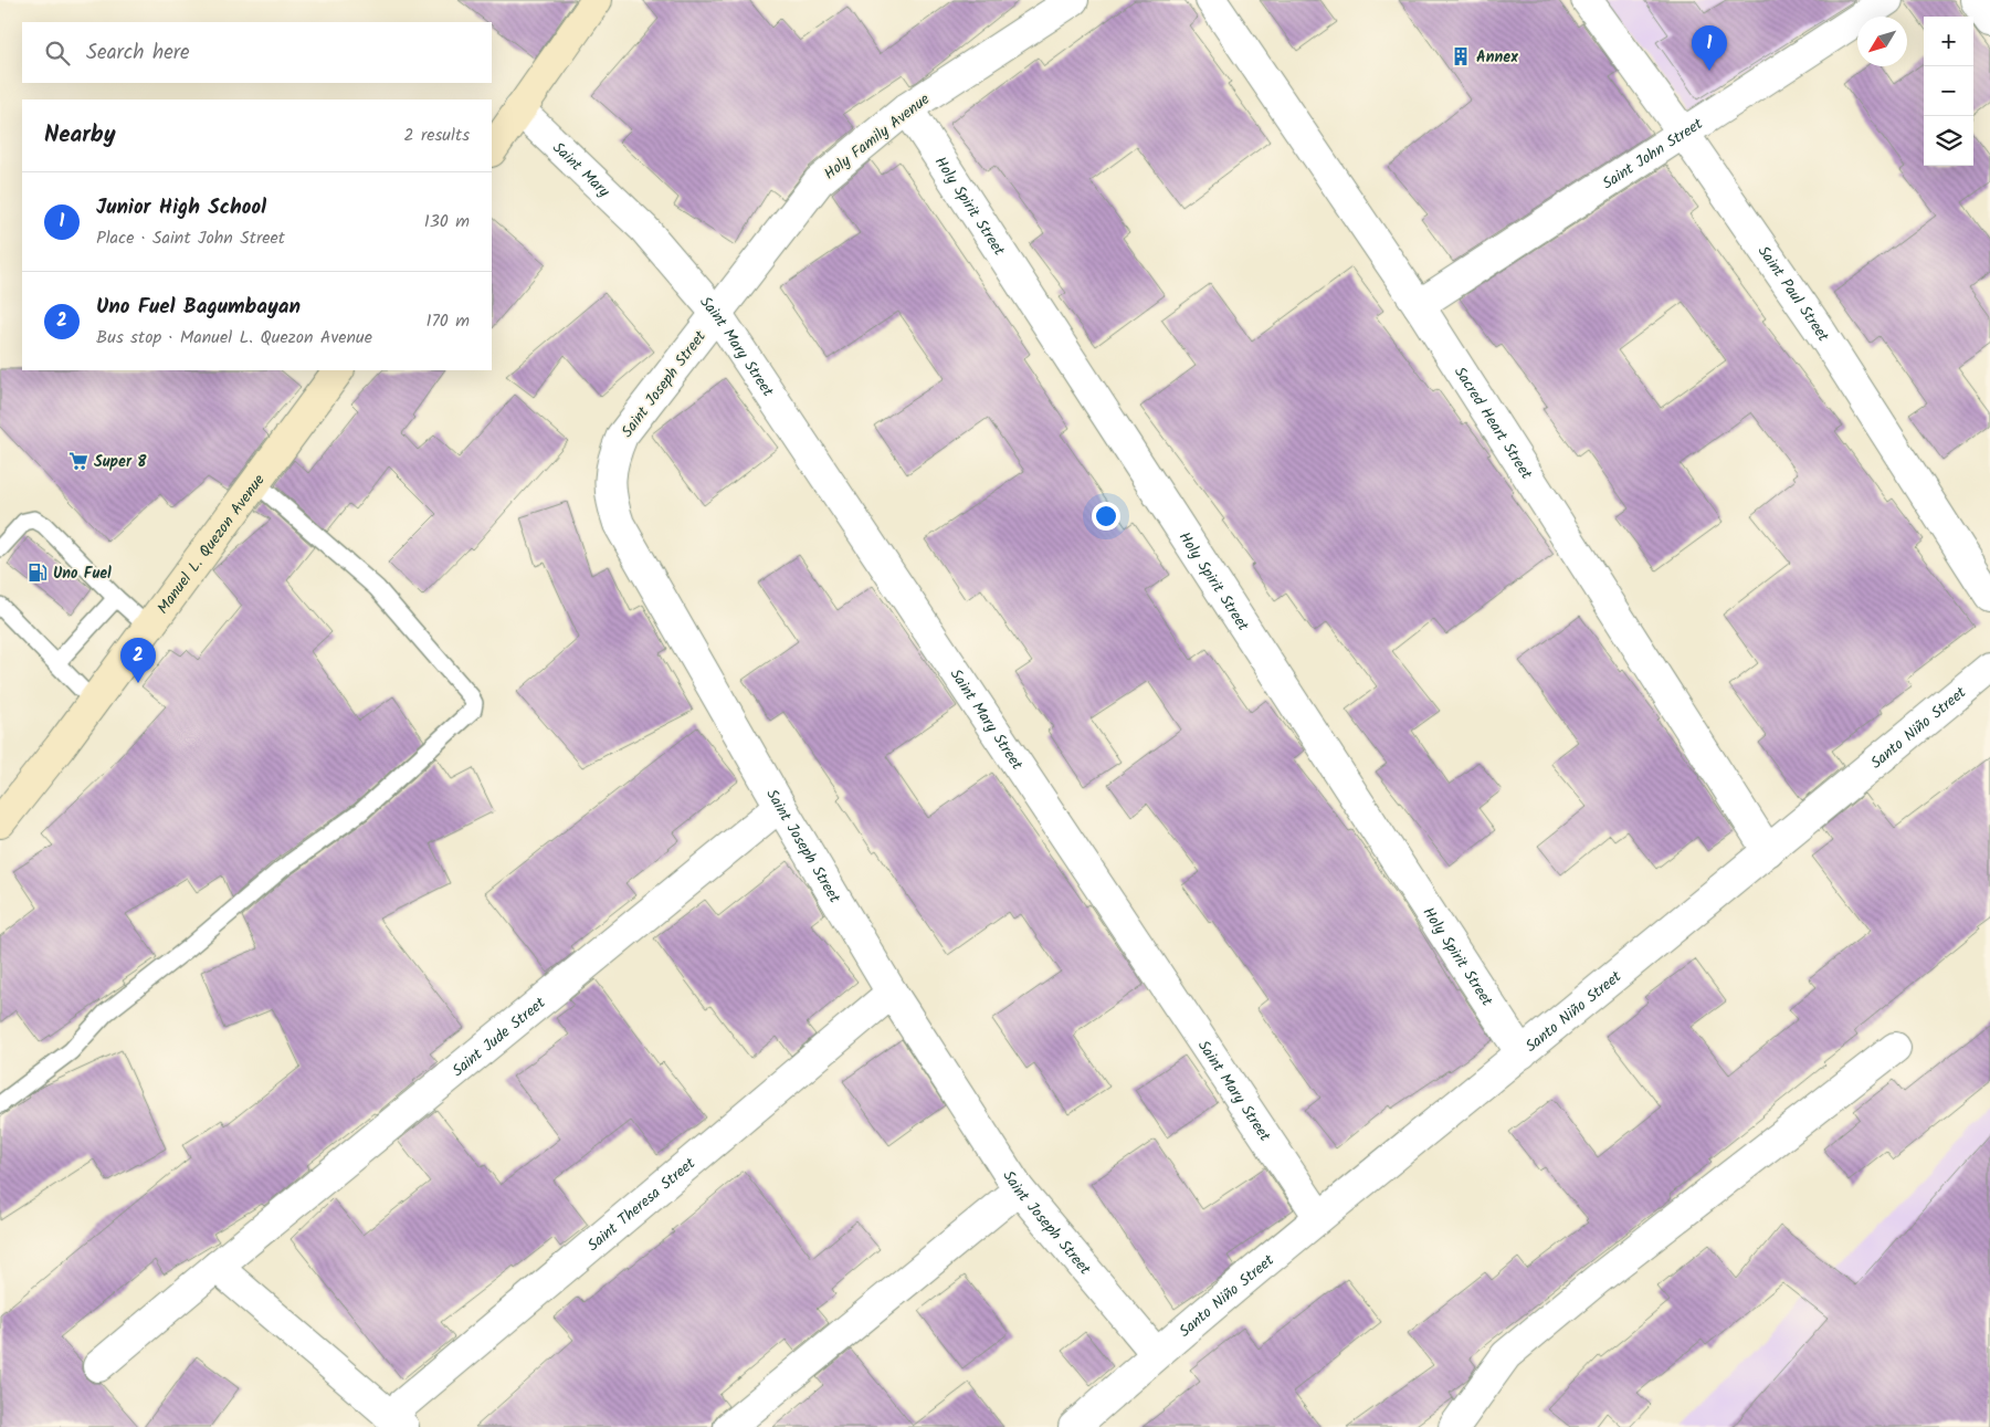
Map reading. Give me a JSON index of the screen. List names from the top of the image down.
{
  "streets": {
    "main road": ["Manuel L. Quezon Avenue"],
    "street": [
      "Holy Family Avenue",
      "Saint John Street",
      "Saint Mary",
      "Holy Spirit Street",
      "Saint Paul Street",
      "Saint Mary Street",
      "Saint Joseph Street",
      "Sacred Heart Street",
      "Santo Niño Street",
      "Saint Jude Street",
      "Saint Theresa Street"
    ]
  },
  "crossings": [
    ["Holy Family Avenue", "Holy Spirit Street"],
    ["Holy Family Avenue", "Saint Mary Street"],
    ["Holy Family Avenue", "Saint Joseph Street"],
    ["Saint John Street", "Saint Paul Street"],
    ["Saint John Street", "Sacred Heart Street"],
    ["Saint Mary", "Saint Mary Street"],
    ["Holy Spirit Street", "Santo Niño Street"],
    ["Saint Mary Street", "Saint Joseph Street"],
    ["Saint Mary Street", "Santo Niño Street"],
    ["Saint Joseph Street", "Santo Niño Street"],
    ["Saint Joseph Street", "Saint Jude Street"],
    ["Saint Joseph Street", "Saint Theresa Street"],
    ["Sacred Heart Street", "Santo Niño Street"]
  ],
  "places": {
    "building": ["Annex"],
    "supermarket": ["Super 8"],
    "fuel station": ["Uno Fuel"]
  },
  "north": "bottom left",
  "page": {
    "map_buttons": ["+", "−"],
    "search": "Search here",
    "pins": ["1", "2"],
    "heading": ["Nearby", "2 results"],
    "list": [
      {
        "mark": "1",
        "name": "Junior High School",
        "note": "Place · Saint John Street",
        "value": "130 m"
      },
      {
        "mark": "2",
        "name": "Uno Fuel Bagumbayan",
        "note": "Bus stop · Manuel L. Quezon Avenue",
        "value": "170 m"
      }
    ]
  }
}
